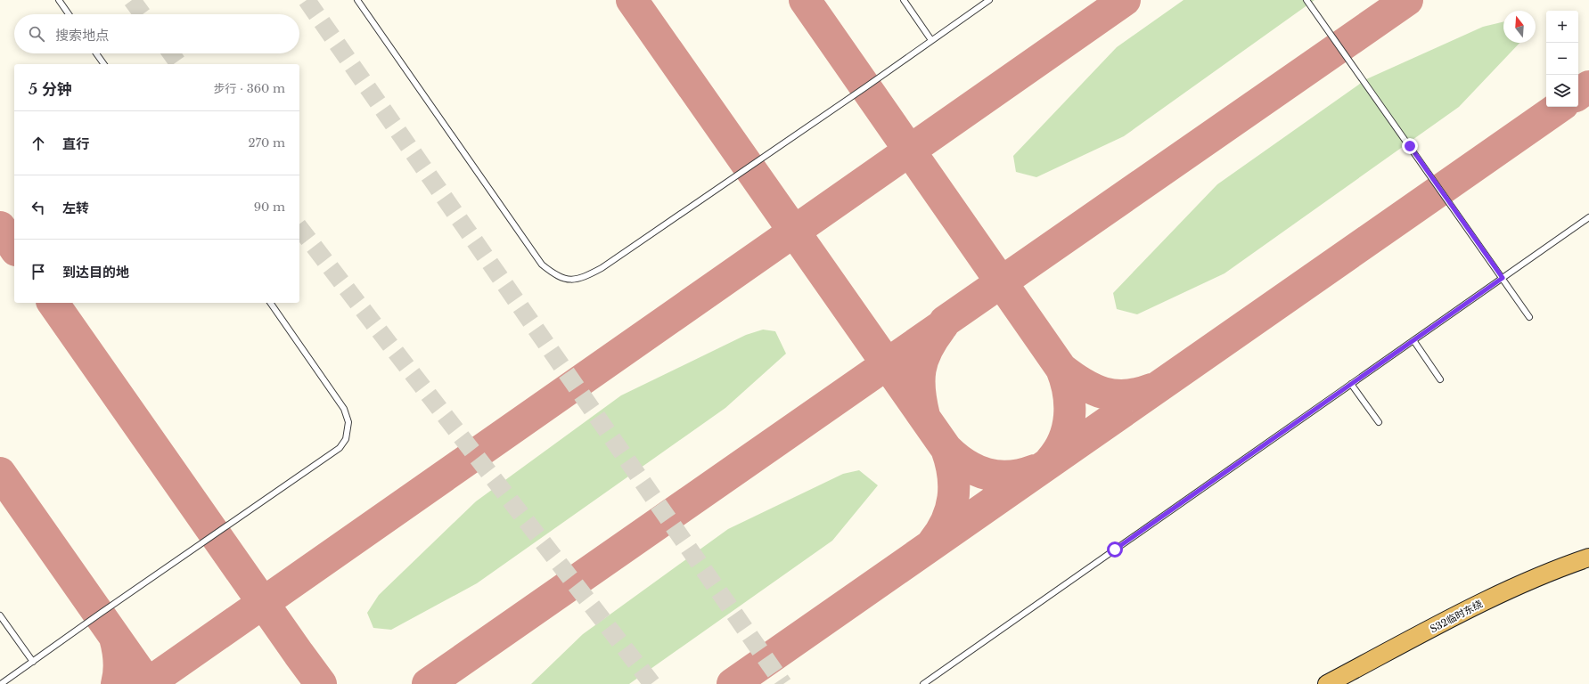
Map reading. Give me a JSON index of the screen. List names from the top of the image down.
{
  "streets": {
    "highway": ["S32临时东绕"]
  },
  "north": "top",
  "page": {
    "map_buttons": ["+", "−"],
    "search": "搜索地点",
    "heading": ["5 分钟", "步行 · 360 m"],
    "list": [
      ["直行", "270 m"],
      ["左转", "90 m"],
      "到达目的地"
    ]
  }
}
